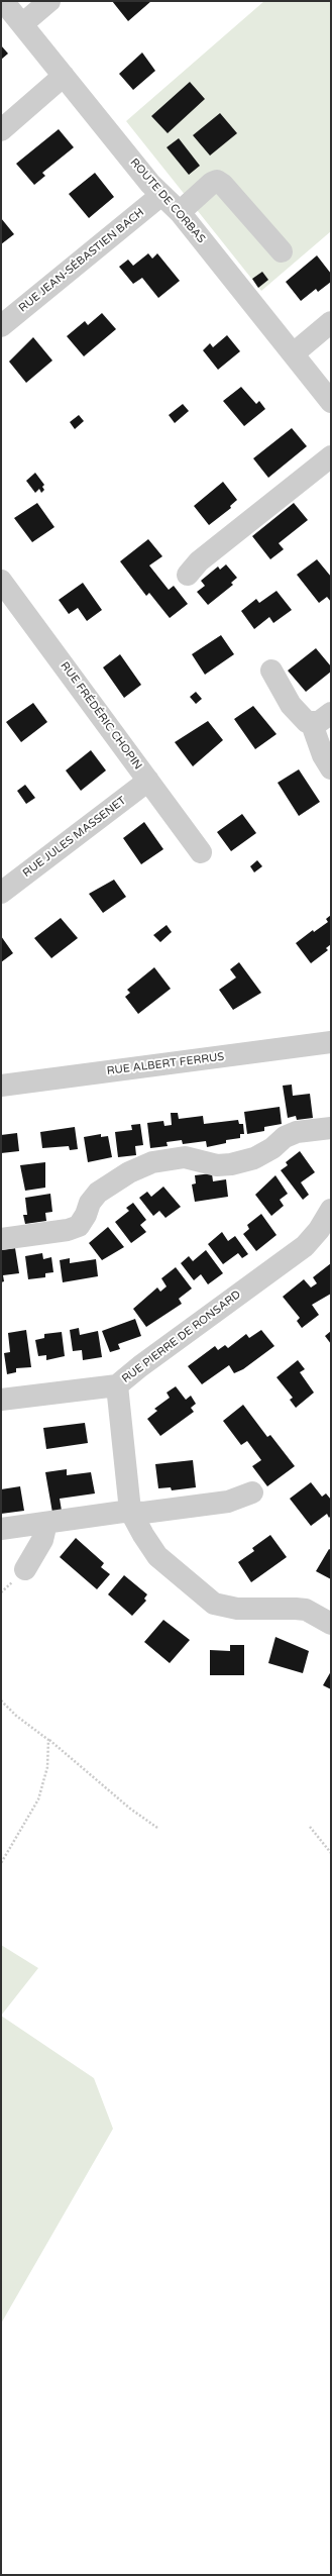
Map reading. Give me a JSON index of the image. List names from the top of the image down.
{
  "streets": {
    "street": [
      "ROUTE DE CORBAS",
      "RUE JEAN-SÉBASTIEN BACH",
      "RUE FRÉDÉRIC CHOPIN",
      "RUE JULES MASSENET",
      "RUE ALBERT FERRUS",
      "RUE PIERRE DE RONSARD"
    ]
  },
  "crossings": [
    ["ROUTE DE CORBAS", "RUE JEAN-SÉBASTIEN BACH"],
    ["RUE FRÉDÉRIC CHOPIN", "RUE JULES MASSENET"]
  ]
}
